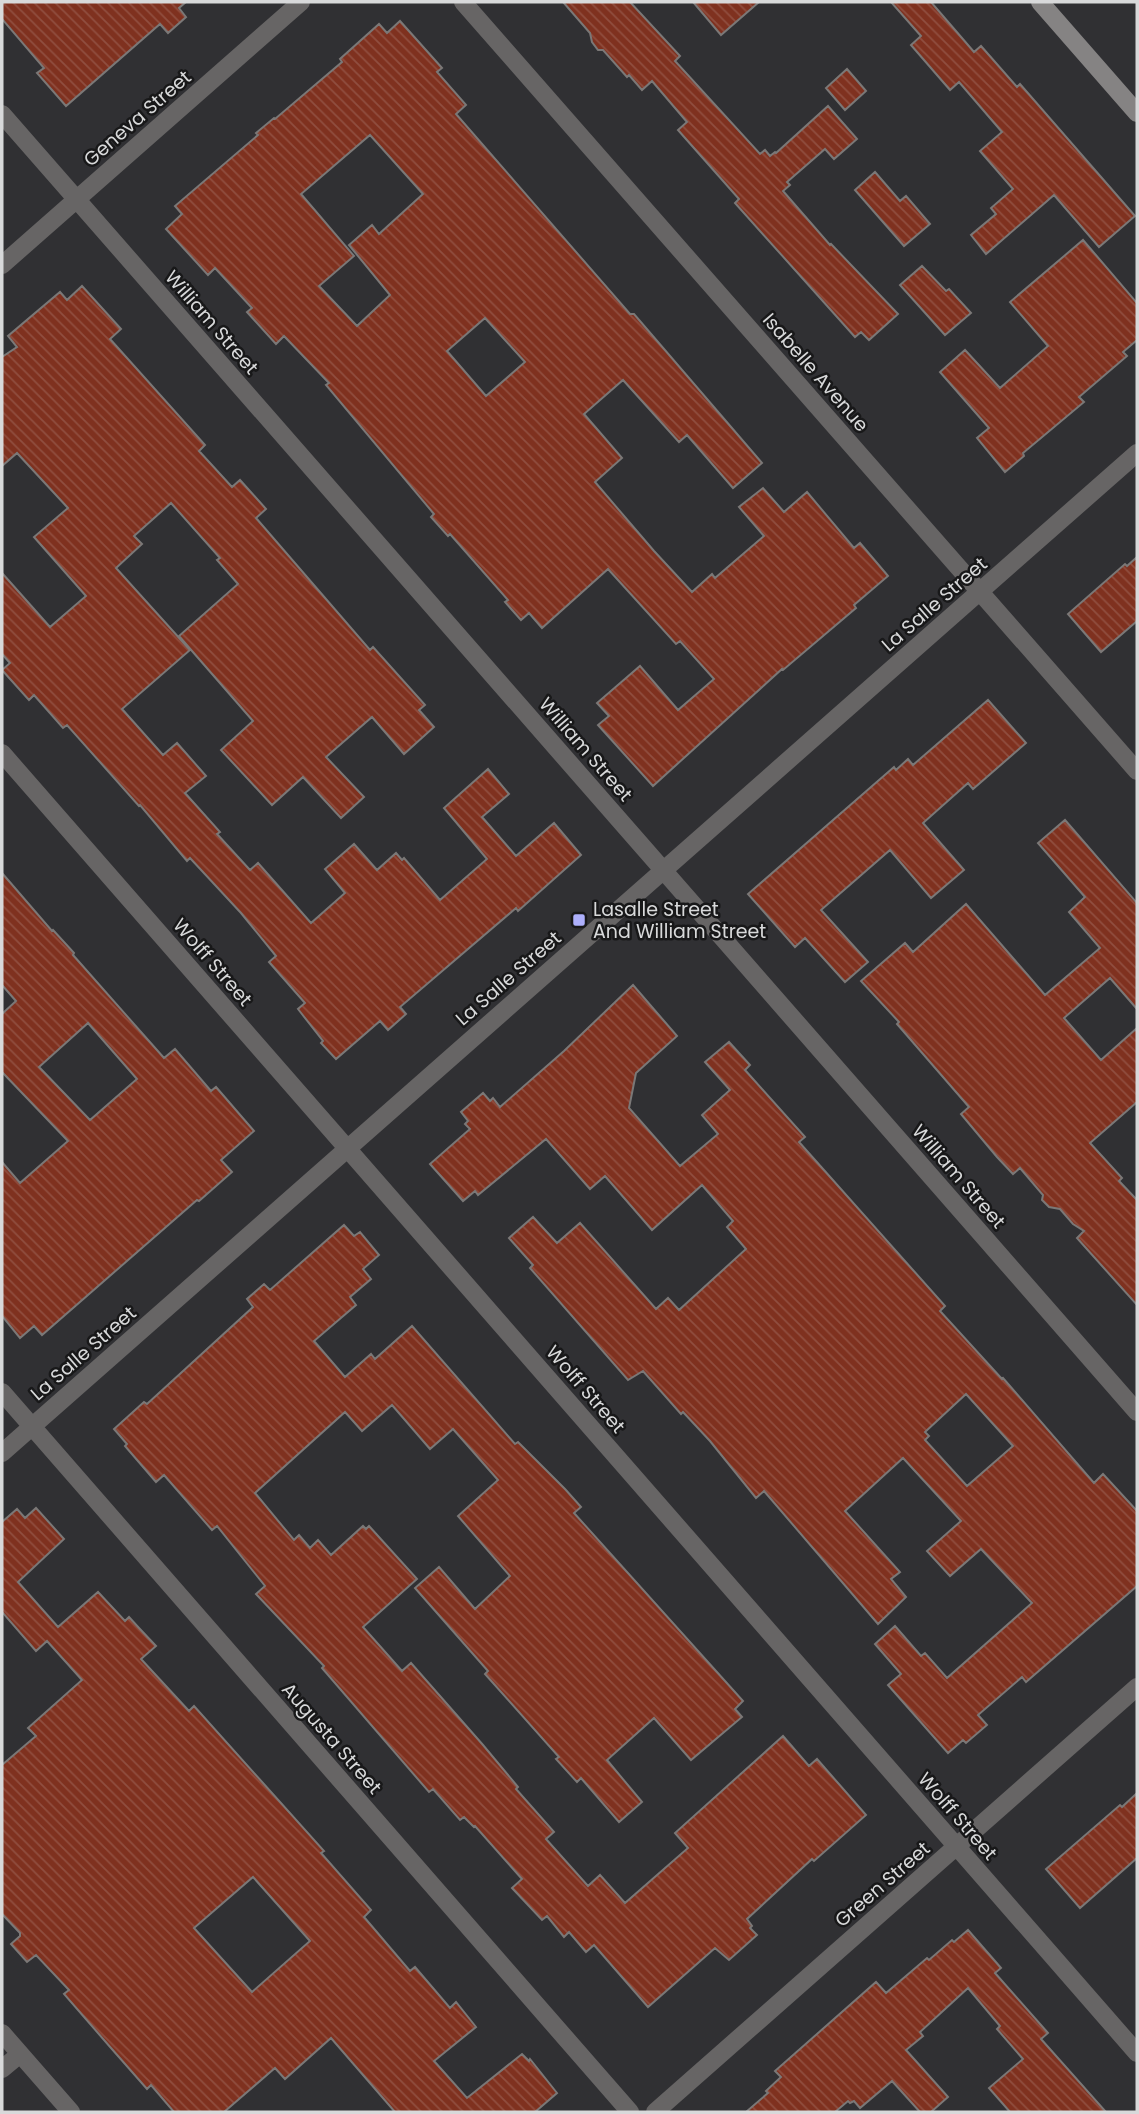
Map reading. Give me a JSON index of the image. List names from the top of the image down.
{
  "streets": {
    "street": [
      "Geneva Street",
      "William Street",
      "Isabelle Avenue",
      "La Salle Street",
      "Wolff Street",
      "Augusta Street",
      "Green Street"
    ]
  },
  "crossings": [
    ["Geneva Street", "William Street"],
    ["William Street", "La Salle Street"],
    ["Isabelle Avenue", "La Salle Street"],
    ["La Salle Street", "Wolff Street"],
    ["La Salle Street", "Augusta Street"],
    ["Wolff Street", "Green Street"]
  ],
  "places": {
    "transit": ["Lasalle Street And William Street"]
  }
}
